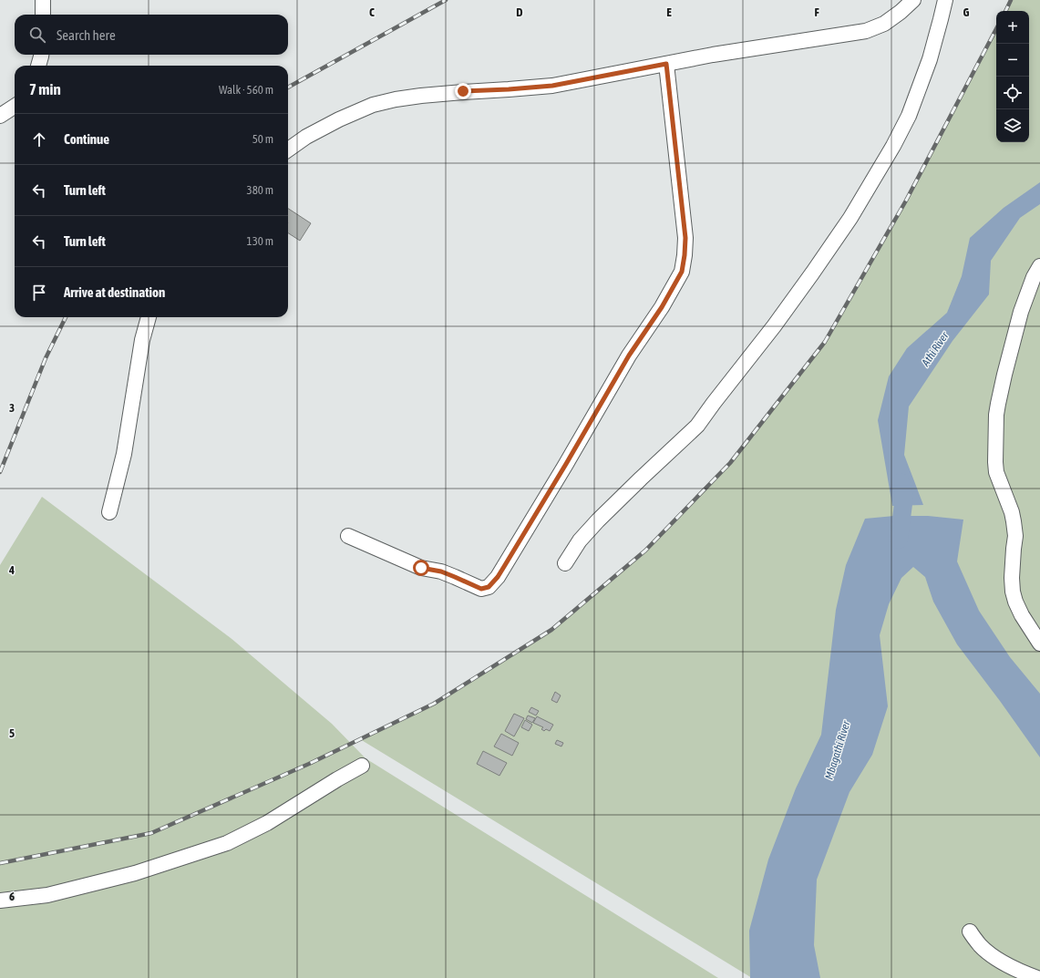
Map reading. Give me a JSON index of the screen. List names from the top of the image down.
{
  "water": ["Athi River", "Mbagathi River"],
  "page": {
    "map_buttons": ["+", "−"],
    "search": "Search here",
    "heading": ["7 min", "Walk · 560 m"],
    "list": [
      ["Continue", "50 m"],
      ["Turn left", "380 m"],
      ["Turn left", "130 m"],
      "Arrive at destination"
    ]
  },
  "grid": {
    "columns": [
      "C",
      "D",
      "E",
      "F",
      "G"
    ],
    "rows": [
      "3",
      "4",
      "5",
      "6"
    ]
  }
}
